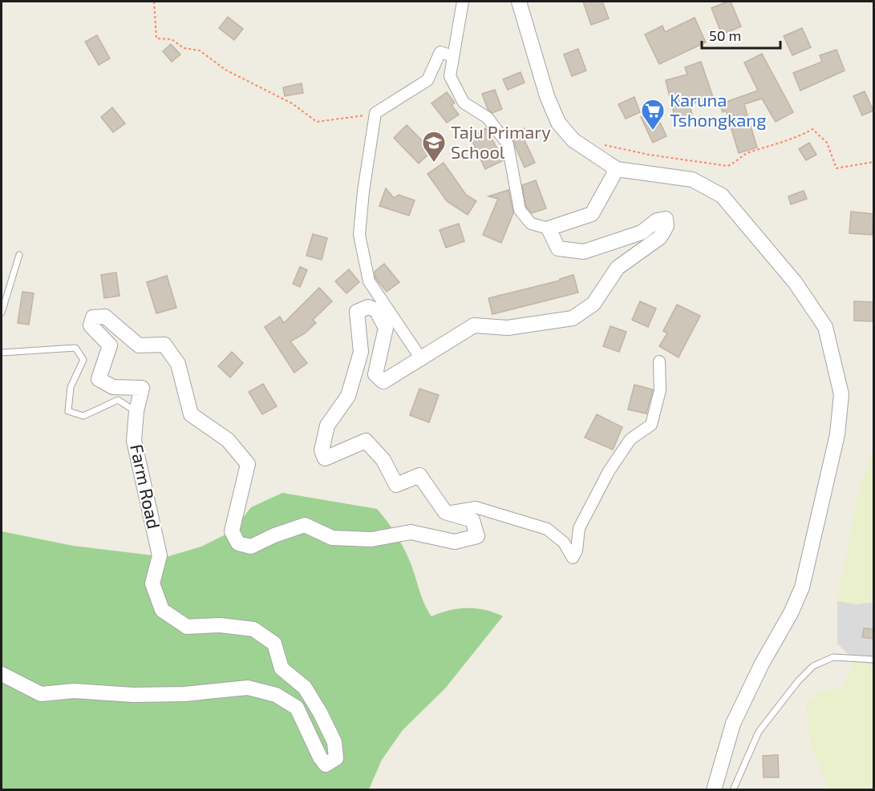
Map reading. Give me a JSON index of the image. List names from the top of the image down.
{
  "streets": {
    "street": ["Farm Road"]
  },
  "places": {
    "supermarket": ["Karuna Tshongkang"],
    "school or university": ["Taju Primary School"]
  },
  "scale_bar": "50 m"
}
